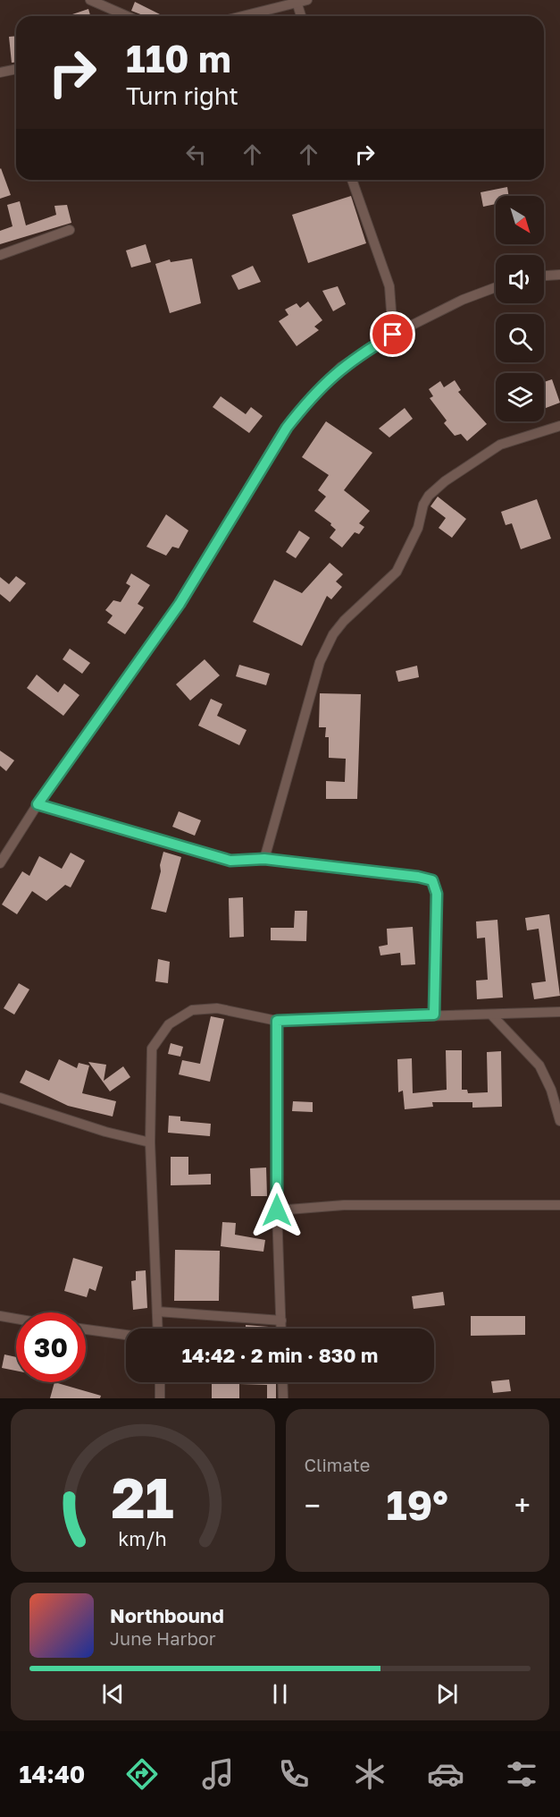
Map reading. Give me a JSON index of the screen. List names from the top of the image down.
{
  "north": "bottom right",
  "page": {
    "turn": ["110 m", "Turn right"],
    "limit": "30",
    "trip": "14:42 · 2 min · 830 m",
    "tile": "Climate",
    "heat": ["−", "19°", "+"],
    "song": ["Northbound", "June Harbor"],
    "tabs": "14:40",
    "gauge": ["21", "km/h"]
  }
}
